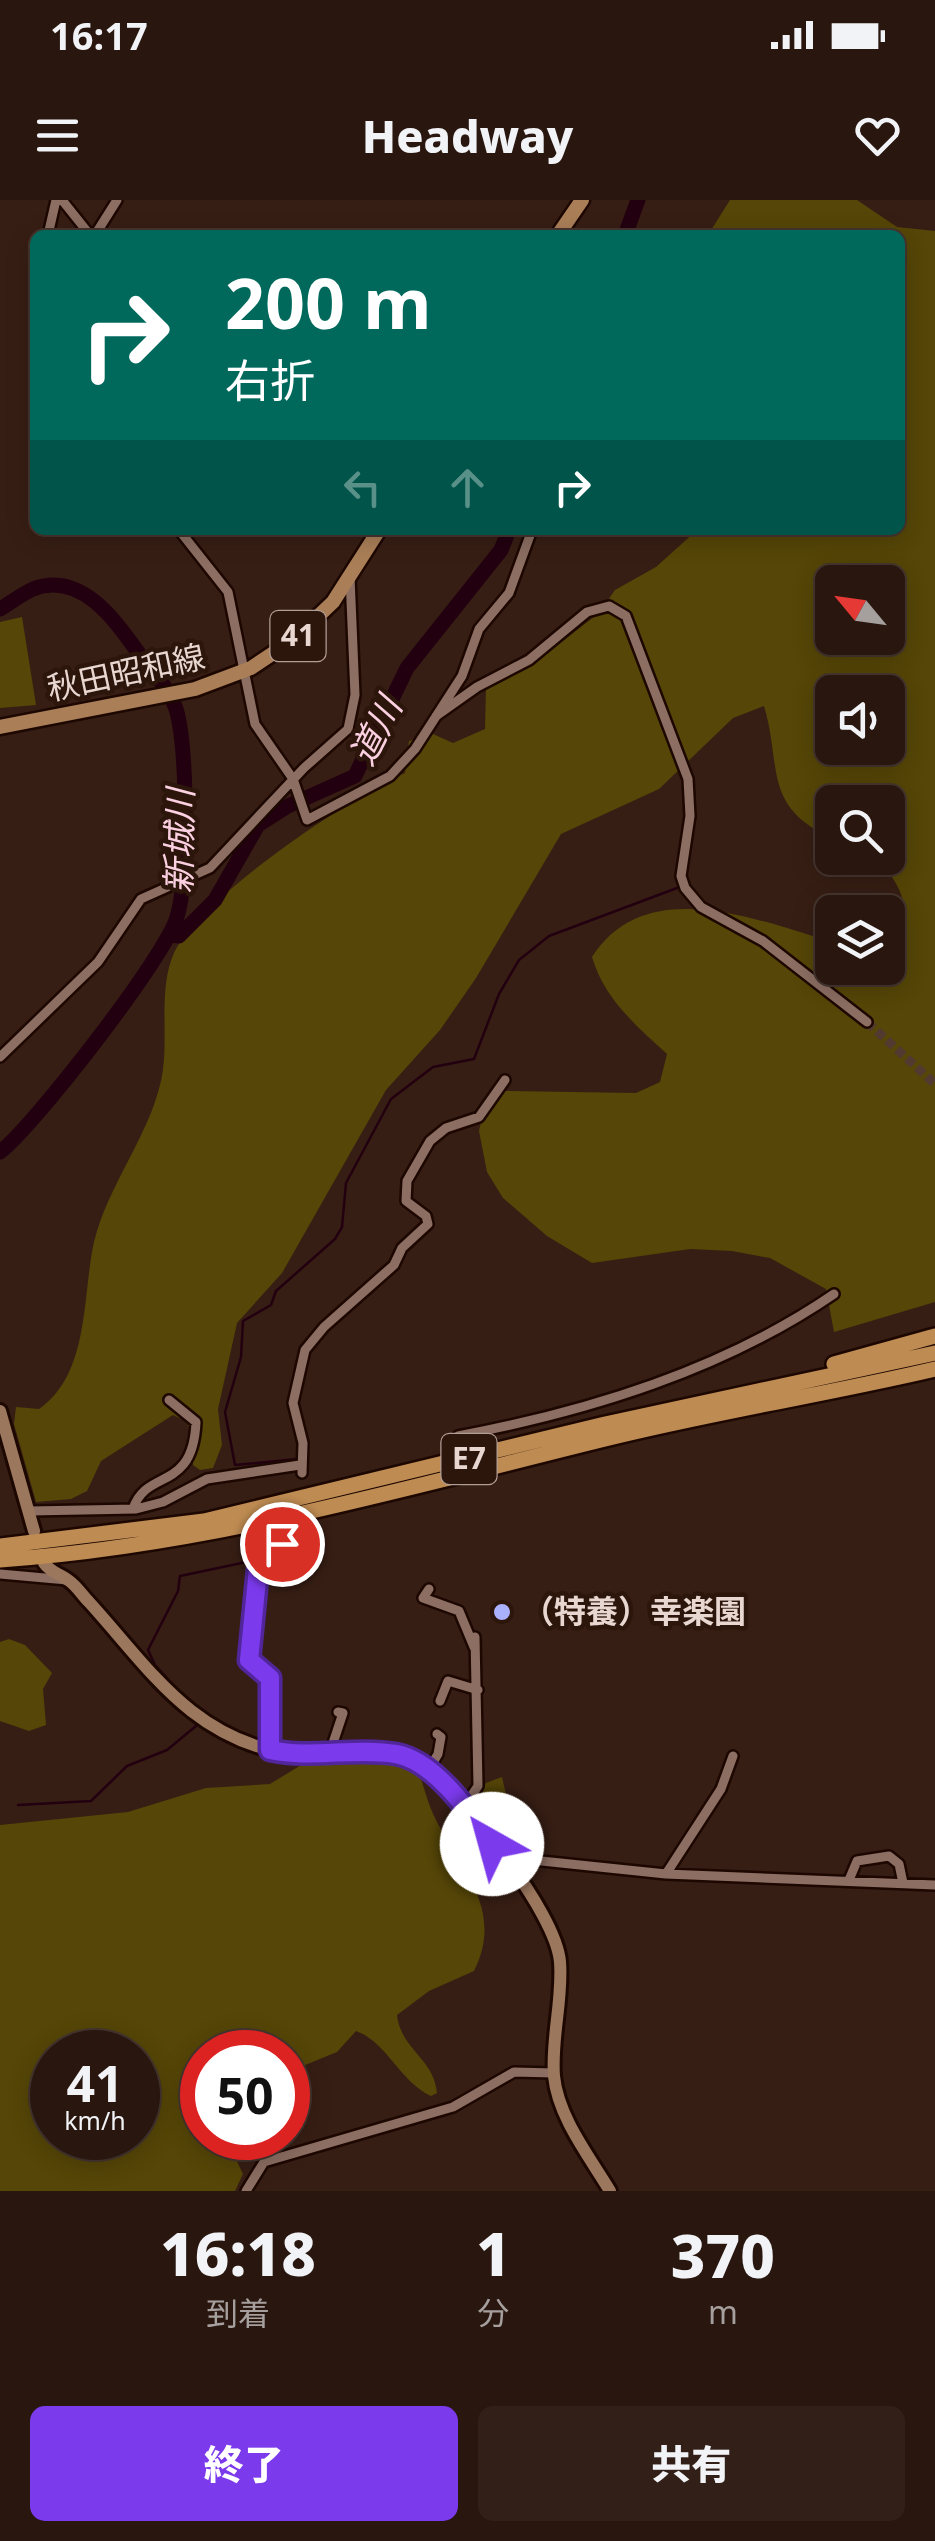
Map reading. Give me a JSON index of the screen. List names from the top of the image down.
{
  "streets": {
    "highway": ["E7"],
    "main road": ["41", "秋田昭和線"]
  },
  "water": ["道川", "新城川"],
  "places": ["（特養）幸楽園"],
  "north": "top left",
  "page": {
    "status": "16:17",
    "header": "Headway",
    "turn": ["200 m", "右折"],
    "speed": "41 km/h",
    "limit": "50",
    "eta": [
      "16:18",
      "到着",
      "1",
      "分",
      "370",
      "m"
    ],
    "buttons": ["終了", "共有"]
  }
}
